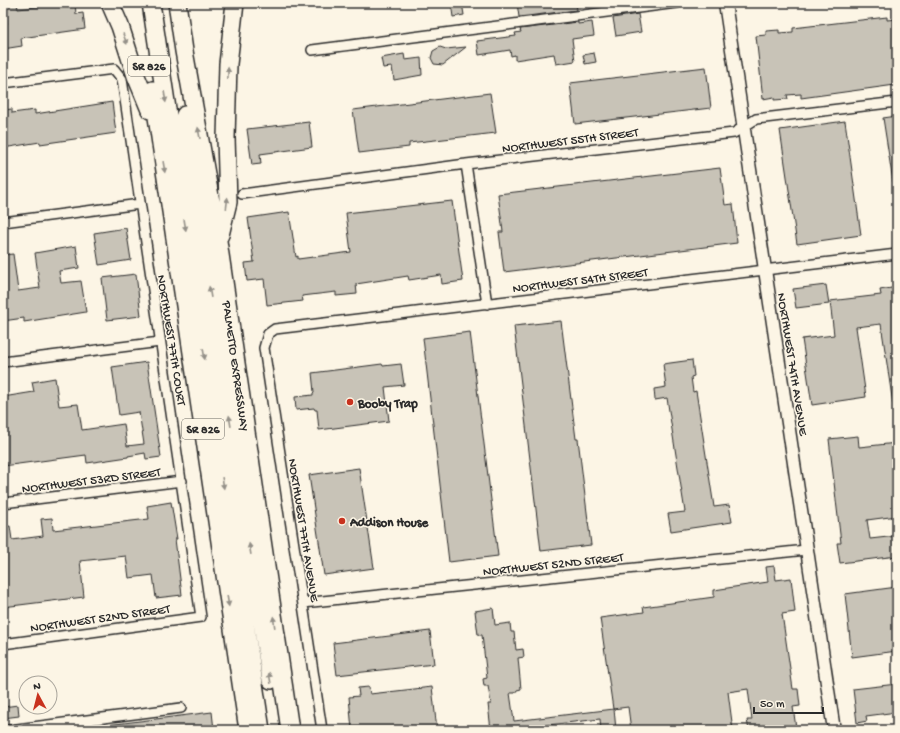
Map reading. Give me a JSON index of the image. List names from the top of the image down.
{
  "streets": {
    "highway": ["SR 826", "PALMETTO EXPRESSWAY"],
    "street": [
      "NORTHWEST 55TH STREET",
      "NORTHWEST 54TH STREET",
      "NORTHWEST 77TH COURT",
      "NORTHWEST 74TH AVENUE",
      "NORTHWEST 53RD STREET",
      "NORTHWEST 77TH AVENUE",
      "NORTHWEST 52ND STREET"
    ]
  },
  "crossings": [
    ["NORTHWEST 55TH STREET", "NORTHWEST 74TH AVENUE"],
    ["NORTHWEST 54TH STREET", "NORTHWEST 74TH AVENUE"],
    ["NORTHWEST 54TH STREET", "NORTHWEST 77TH AVENUE"],
    ["NORTHWEST 77TH COURT", "NORTHWEST 53RD STREET"],
    ["NORTHWEST 77TH COURT", "NORTHWEST 52ND STREET"],
    ["NORTHWEST 74TH AVENUE", "NORTHWEST 52ND STREET"],
    ["NORTHWEST 77TH AVENUE", "NORTHWEST 52ND STREET"]
  ],
  "places": ["Booby Trap", "Addison House"],
  "scale_bar": "50 m",
  "north": "top"
}
